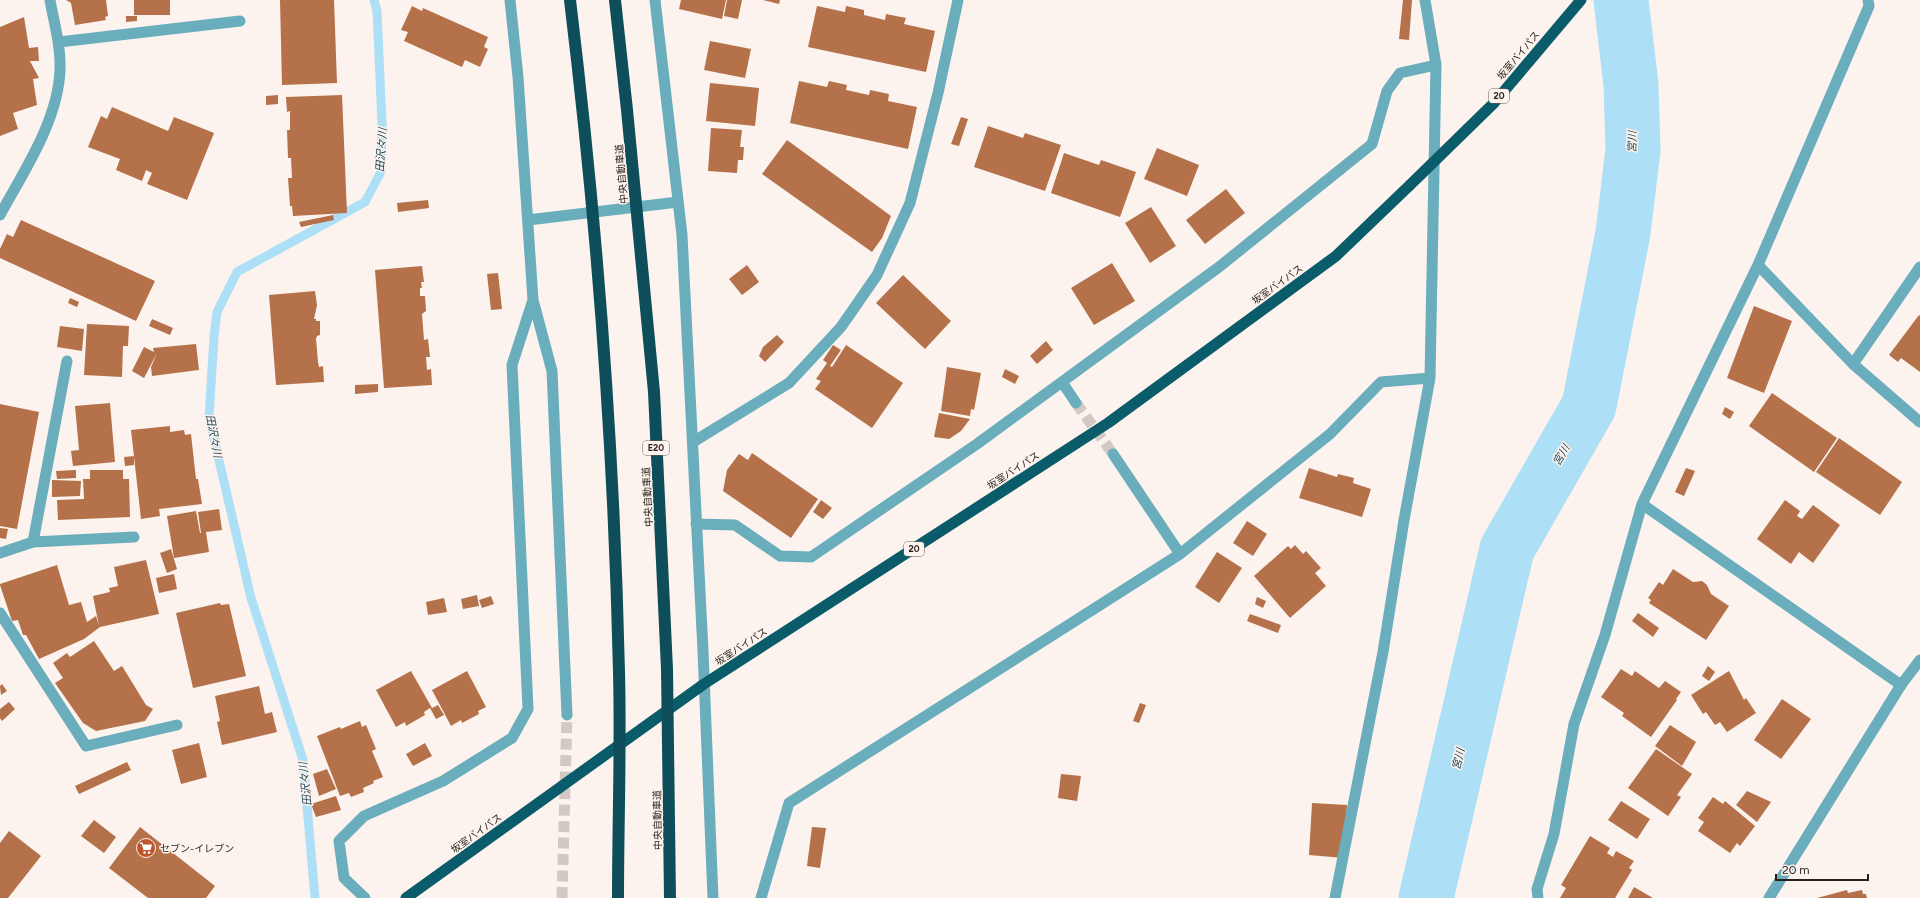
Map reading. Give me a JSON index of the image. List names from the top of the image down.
{
  "streets": {
    "highway": [
      "坂室バイパス",
      "20",
      "中央自動車道",
      "E20"
    ]
  },
  "water": ["宮川", "田沢々川"],
  "places": {
    "supermarket": ["セブン-イレブン"]
  },
  "scale_bar": "20 m"
}
